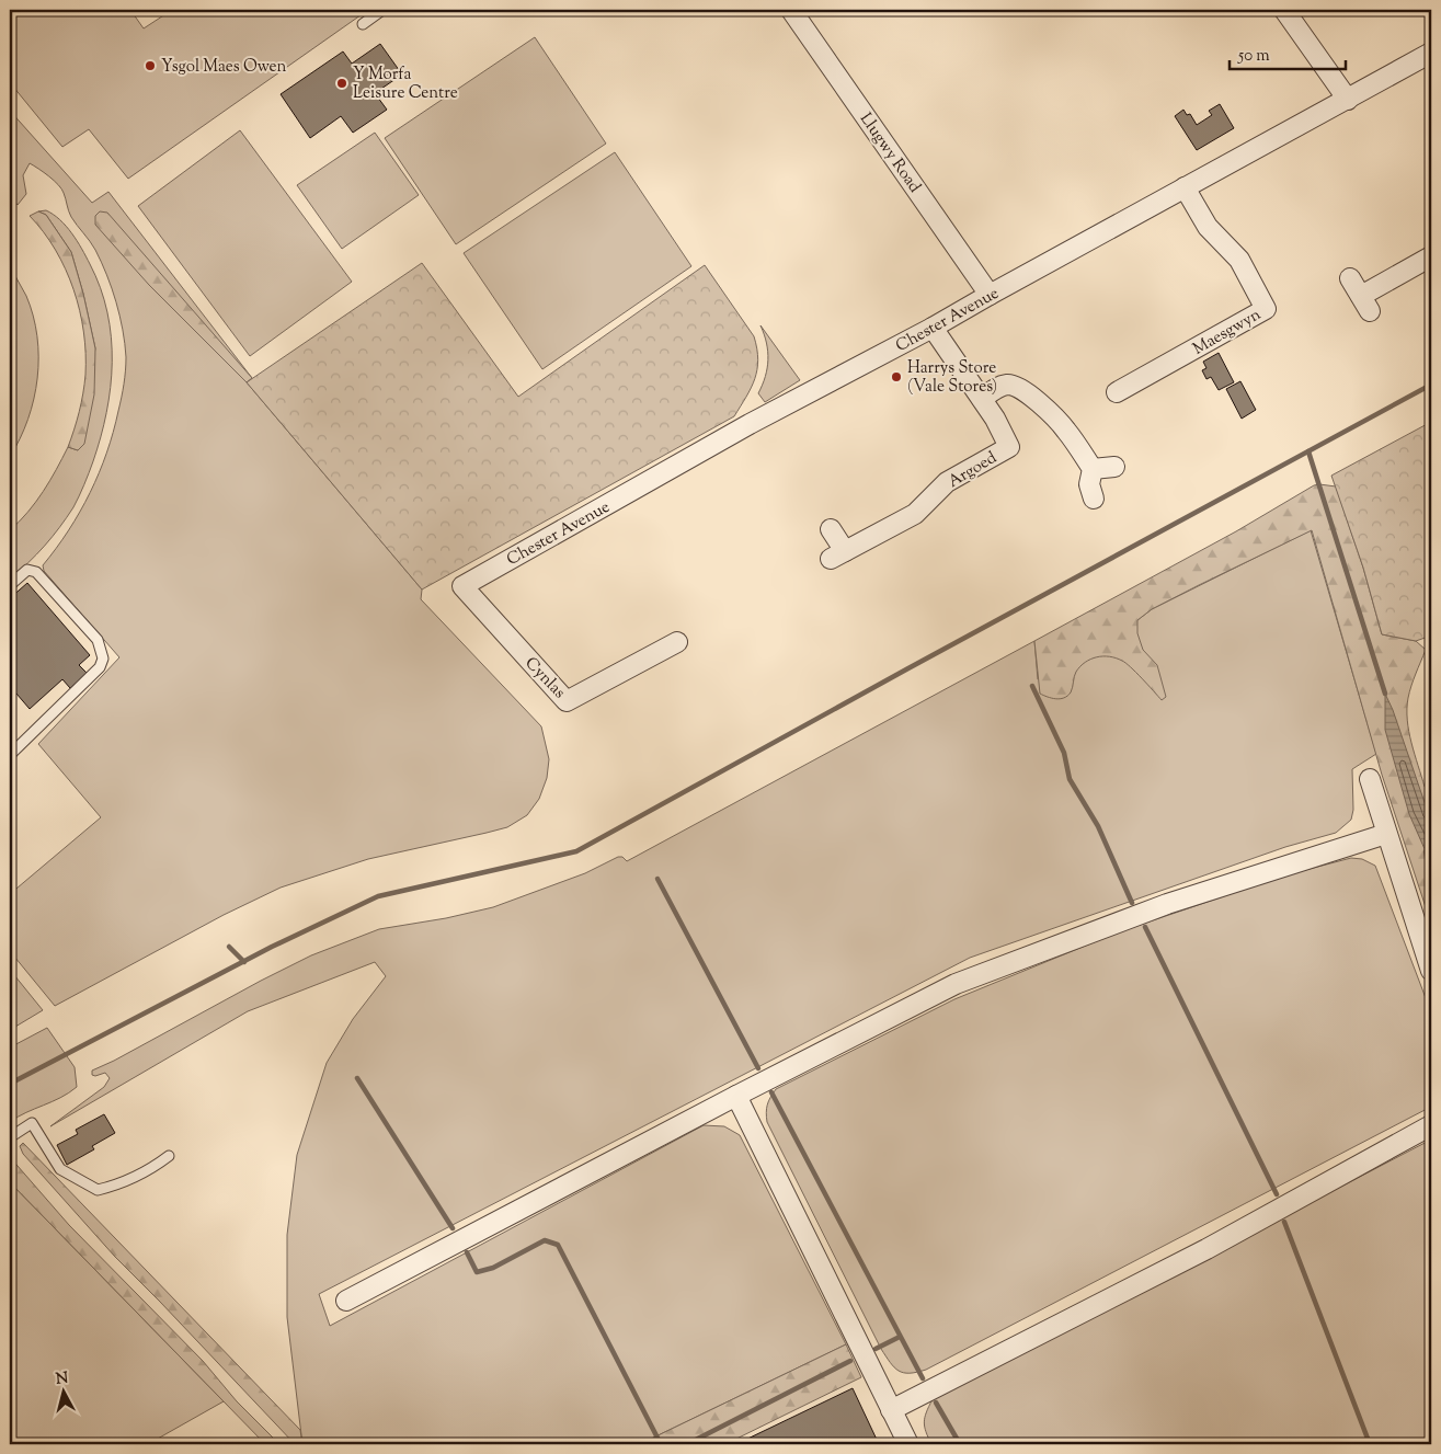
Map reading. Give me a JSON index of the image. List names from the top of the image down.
{
  "streets": {
    "street": [
      "Llugwy Road",
      "Chester Avenue",
      "Maesgwyn",
      "Argoed",
      "Cynlas"
    ]
  },
  "crossings": [
    ["Llugwy Road", "Chester Avenue"],
    ["Chester Avenue", "Maesgwyn"],
    ["Chester Avenue", "Argoed"],
    ["Chester Avenue", "Cynlas"]
  ],
  "places": ["Ysgol Maes Owen", "Y Morfa Leisure Centre", "Harrys Store (Vale Stores)"],
  "scale_bar": "50 m",
  "north": "top"
}
